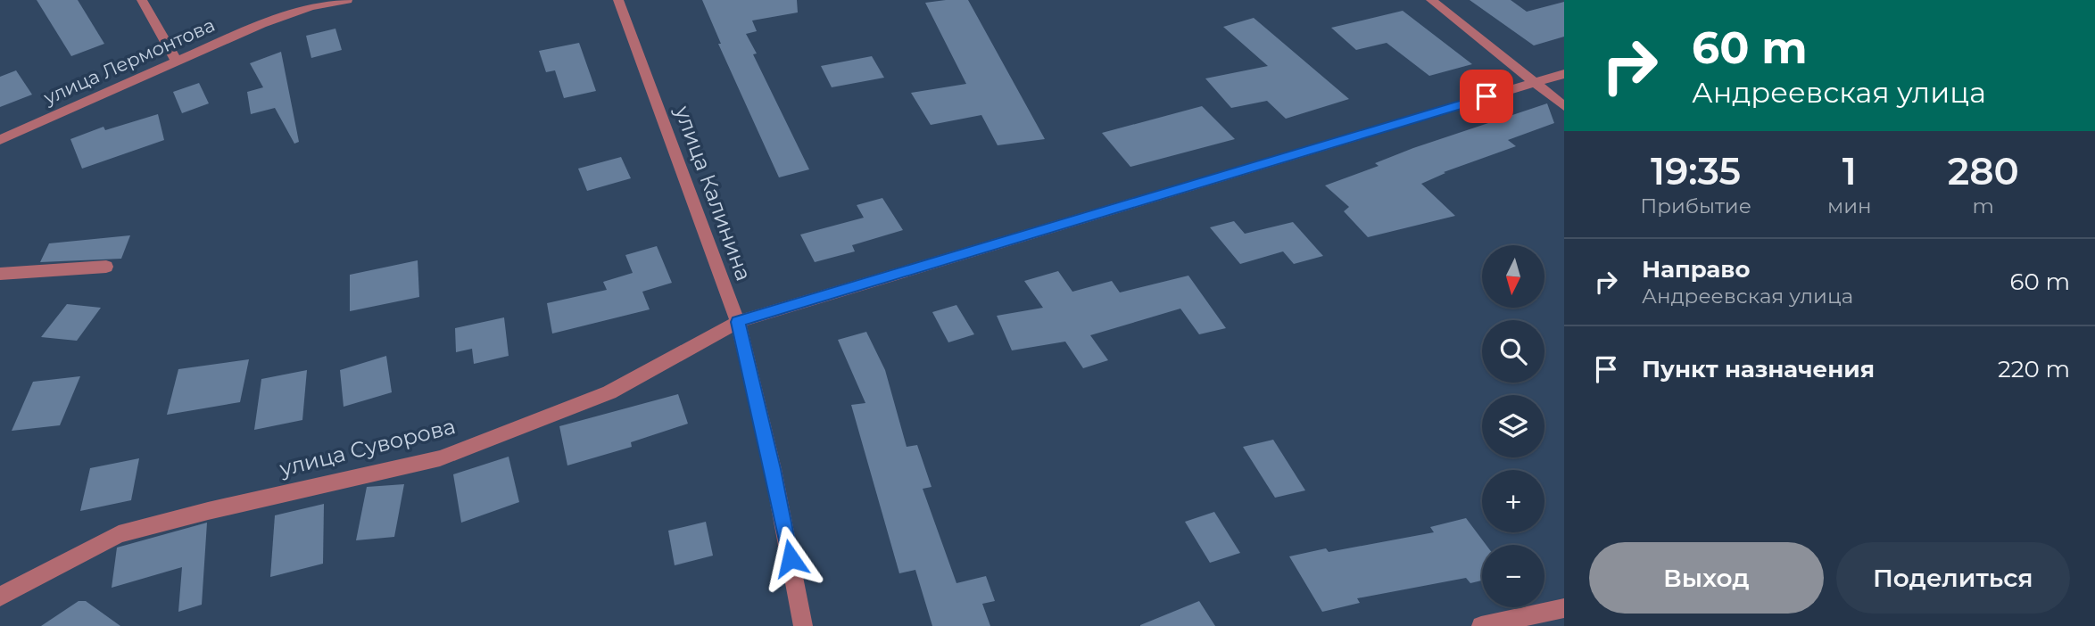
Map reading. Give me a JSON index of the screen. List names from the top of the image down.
{
  "streets": {
    "street": ["улица Лермонтова", "улица Калинина", "улица Суворова"]
  },
  "crossings": [
    ["улица Калинина", "улица Суворова"]
  ],
  "north": "bottom",
  "page": {
    "turn": ["60 m", "Андреевская улица"],
    "eta": [
      "19:35",
      "Прибытие",
      "1",
      "мин",
      "280",
      "m"
    ],
    "list": [
      {
        "name": "Направо",
        "note": "Андреевская улица",
        "value": "60 m"
      },
      {
        "name": "Пункт назначения",
        "value": "220 m"
      }
    ],
    "map_buttons": ["+", "−"],
    "buttons": ["Выход", "Поделиться"]
  }
}
